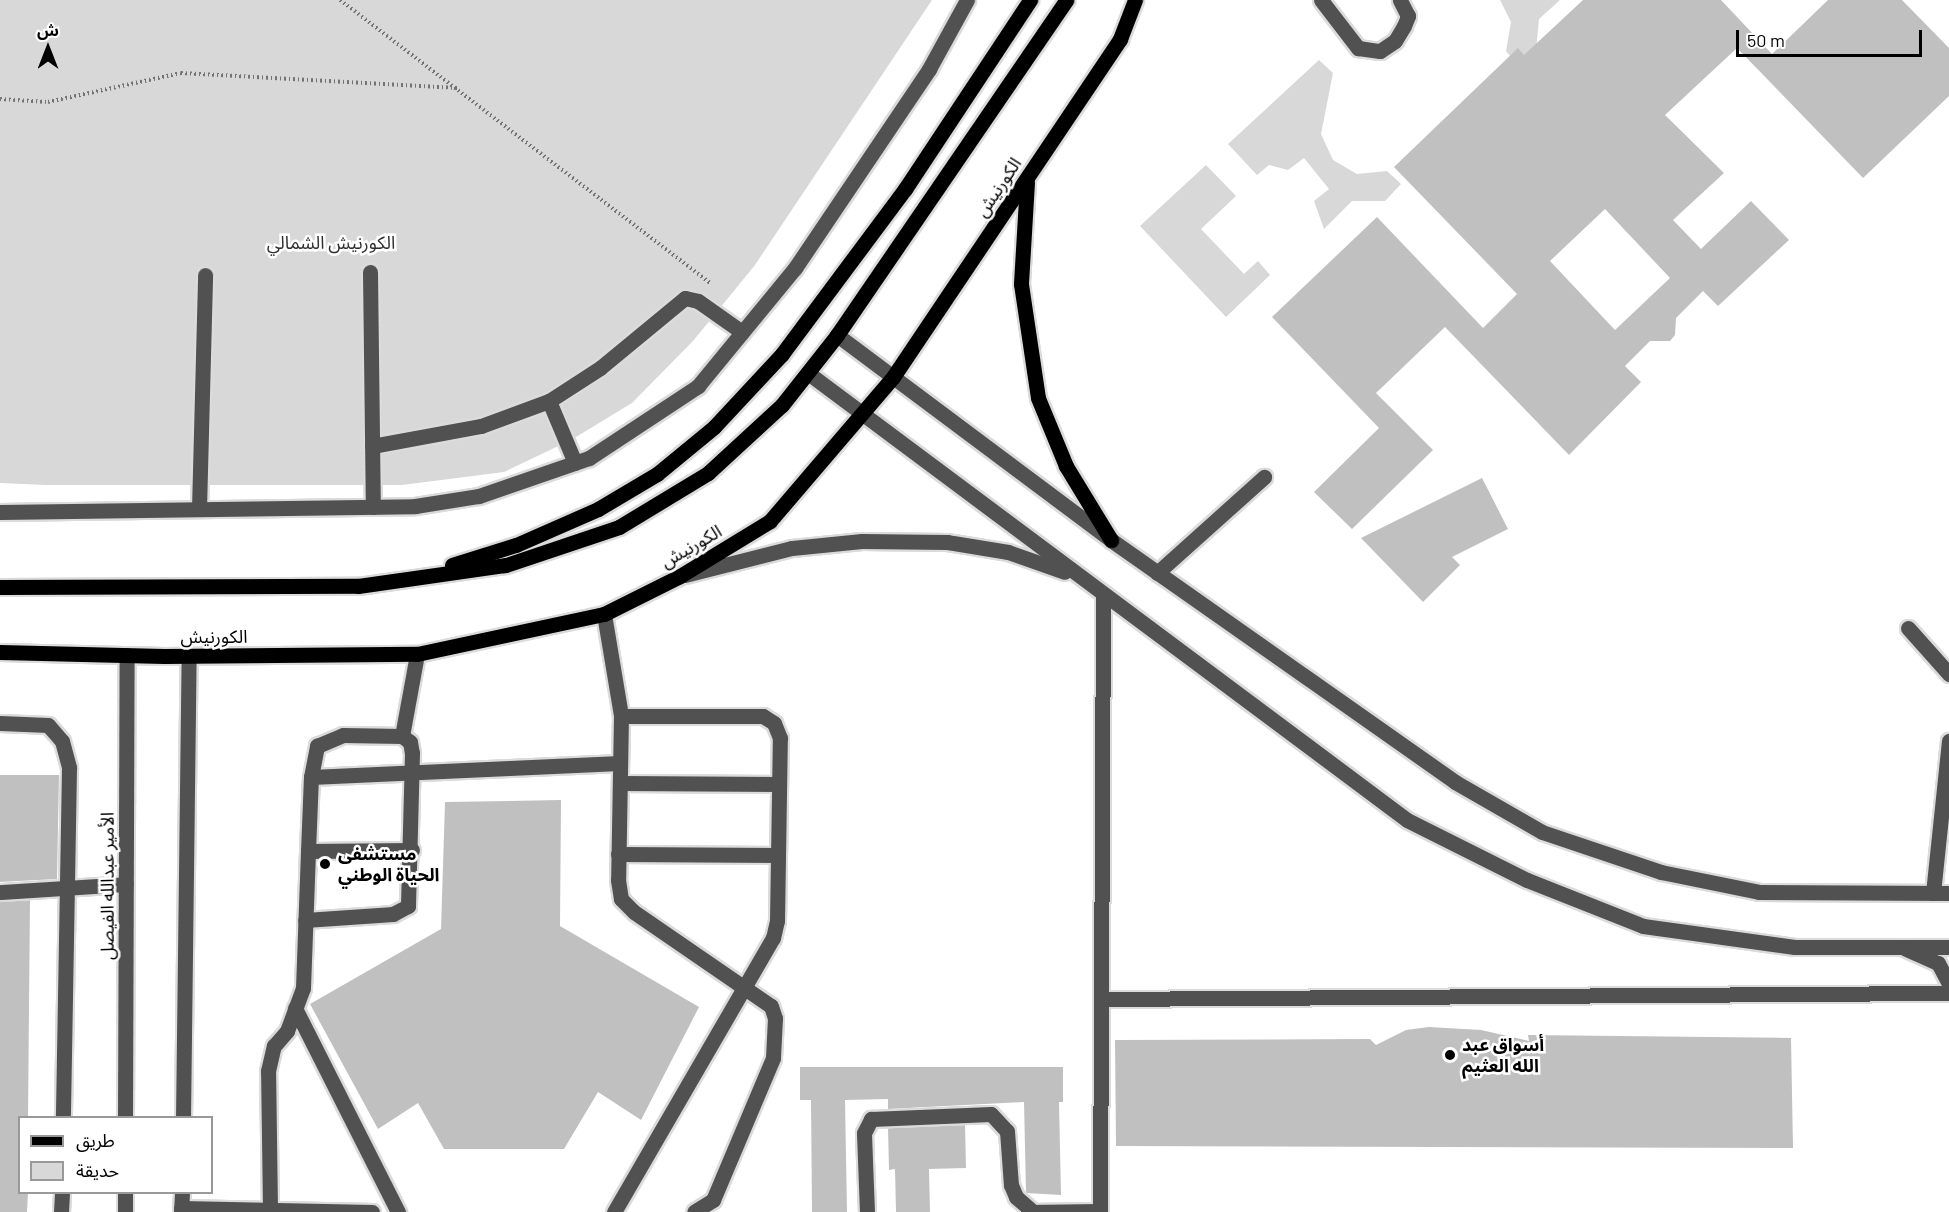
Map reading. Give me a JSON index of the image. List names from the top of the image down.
{
  "streets": {
    "main road": ["الكورنيش"],
    "street": ["الأمير عبدالله الفيصل"]
  },
  "crossings": [
    ["الكورنيش", "الأمير عبدالله الفيصل"]
  ],
  "parks": ["الكورنيش الشمالي"],
  "places": ["مستشفى الحياة الوطني", "أسواق عبد الله العثيم"],
  "legend": ["طريق", "حديقة"],
  "scale_bar": "50 m",
  "north": "top"
}
